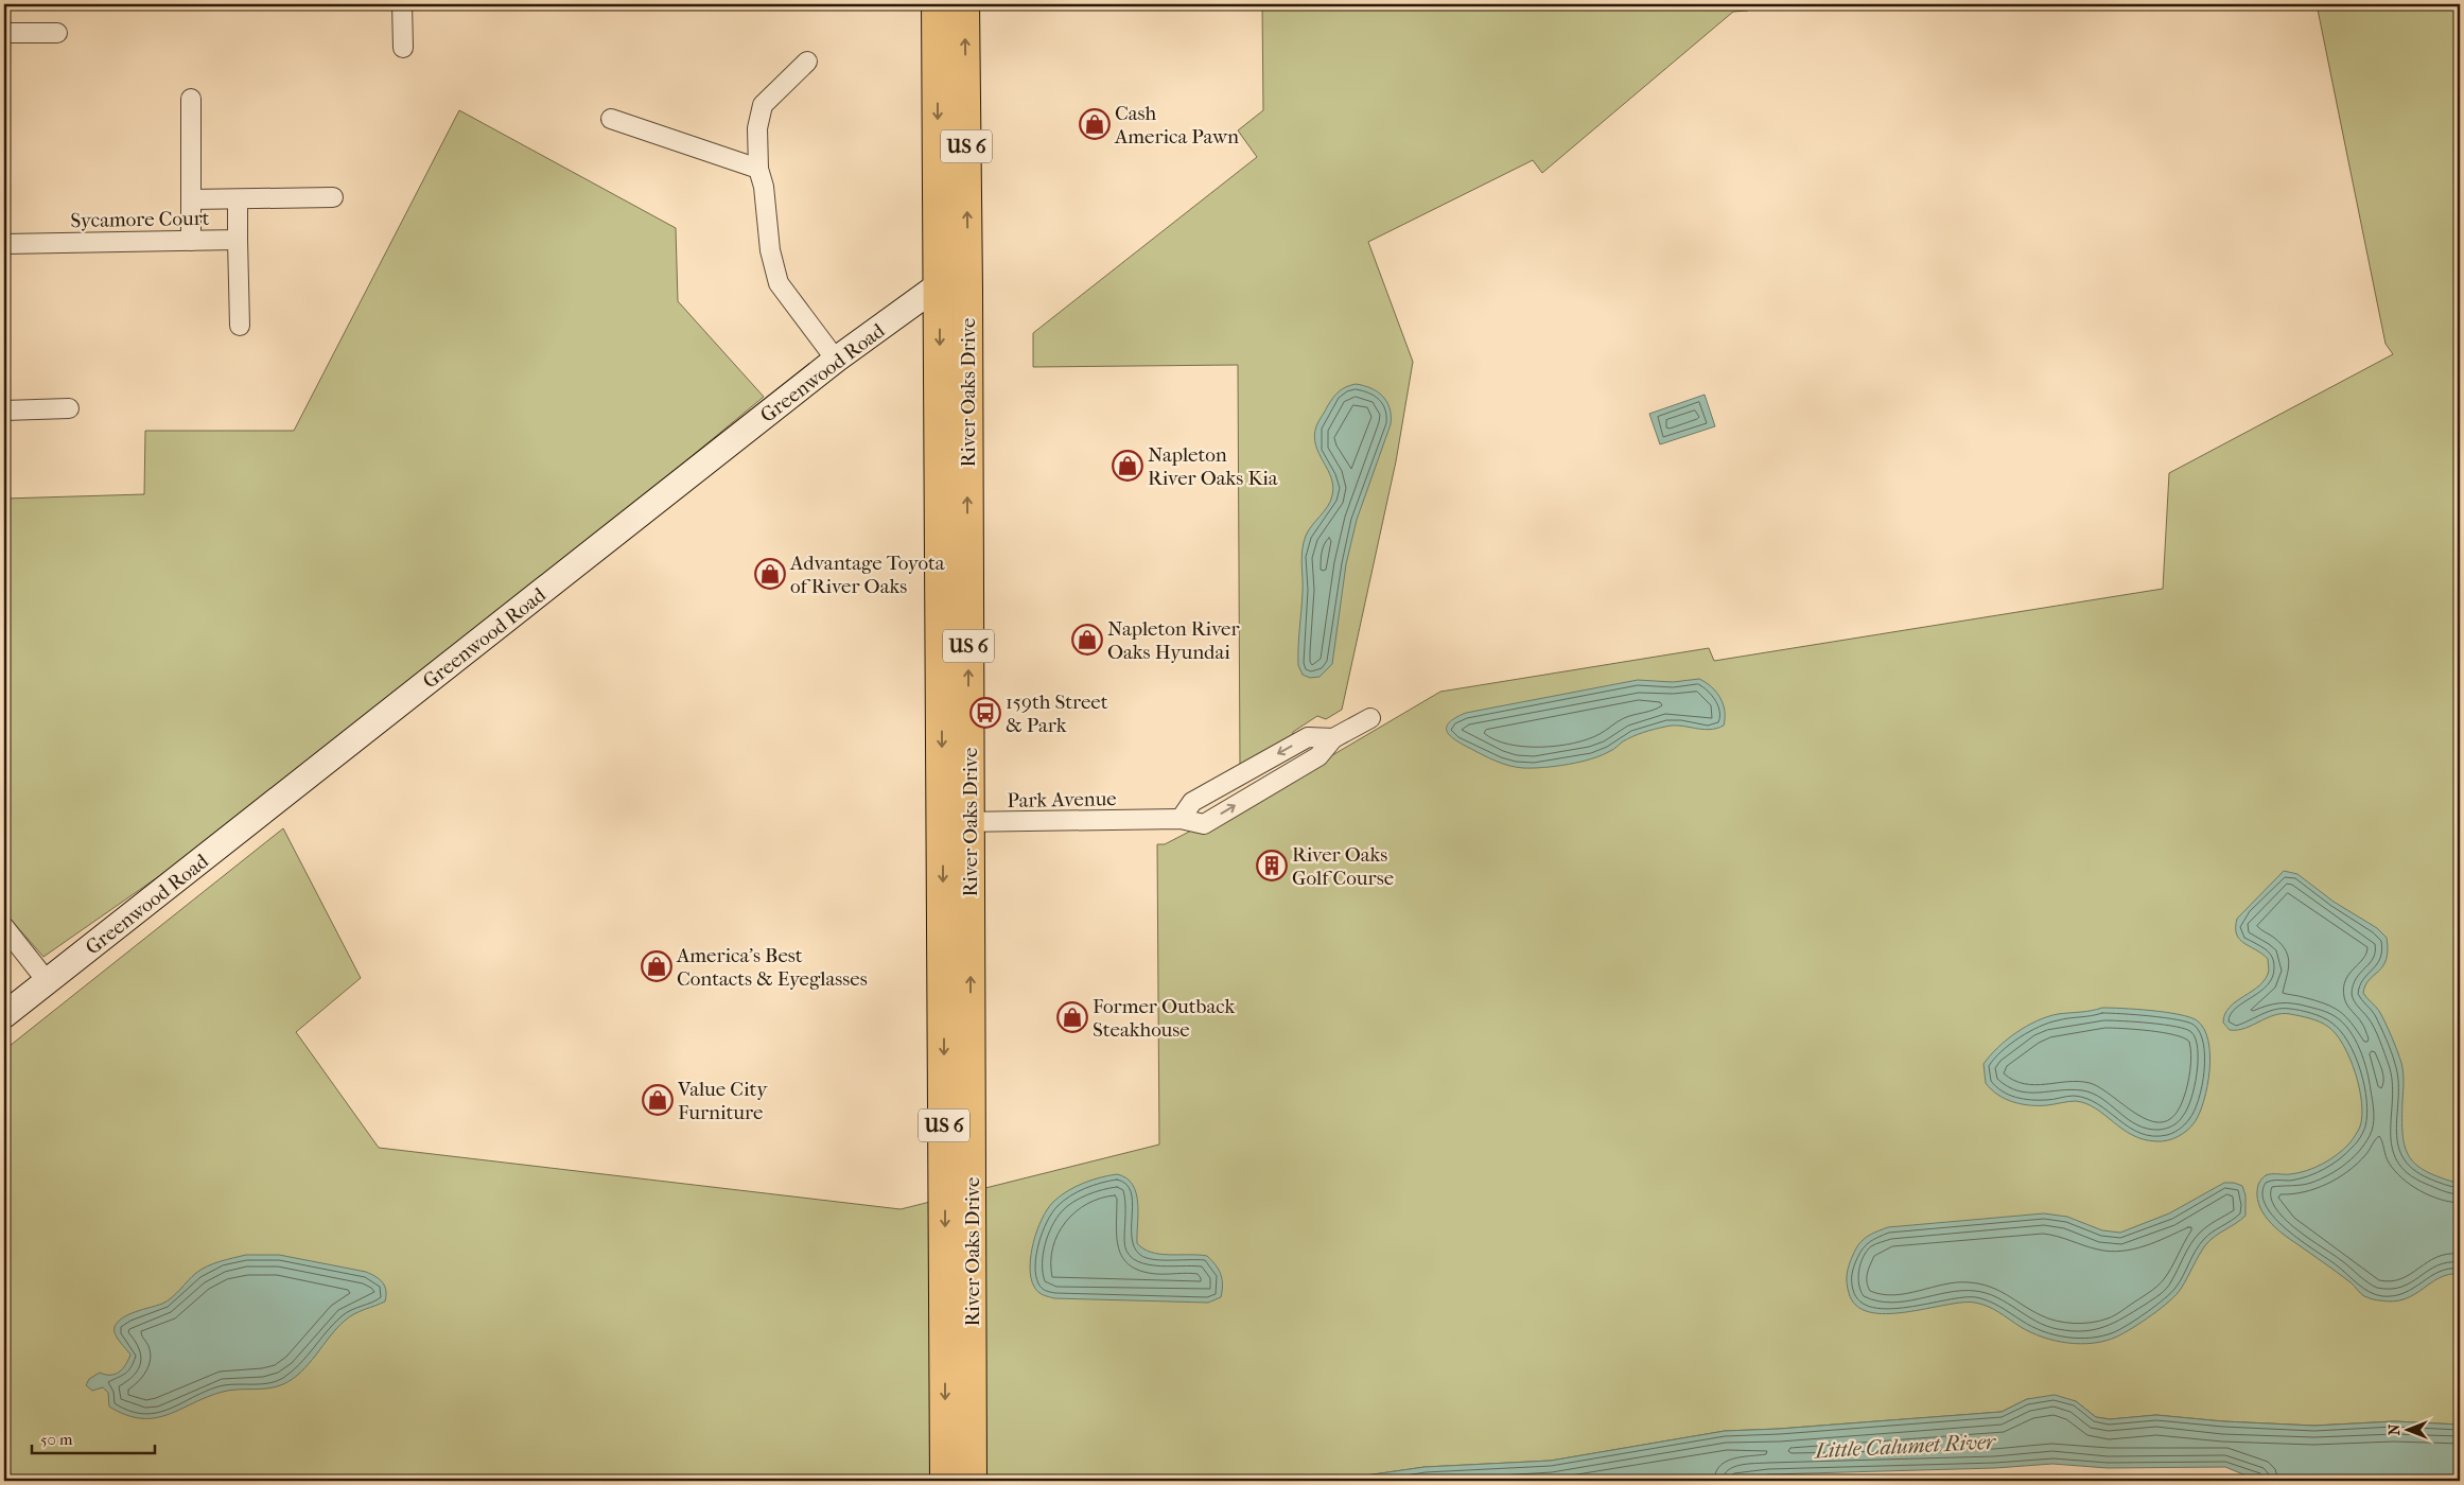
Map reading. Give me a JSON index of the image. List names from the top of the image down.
{
  "streets": {
    "main road": ["US 6", "River Oaks Drive"],
    "street": ["Sycamore Court", "Greenwood Road", "Park Avenue"]
  },
  "crossings": [
    ["Greenwood Road", "River Oaks Drive"],
    ["River Oaks Drive", "Park Avenue"]
  ],
  "water": ["Little Calumet River"],
  "places": {
    "shop": [
      "Cash America Pawn",
      "Napleton River Oaks Kia",
      "Advantage Toyota of River Oaks",
      "Napleton River Oaks Hyundai",
      "America's Best Contacts & Eyeglasses",
      "Former Outback Steakhouse",
      "Value City Furniture"
    ],
    "bus stop": ["159th Street & Park"],
    "building": ["River Oaks Golf Course"]
  },
  "scale_bar": "50 m",
  "north": "left"
}
